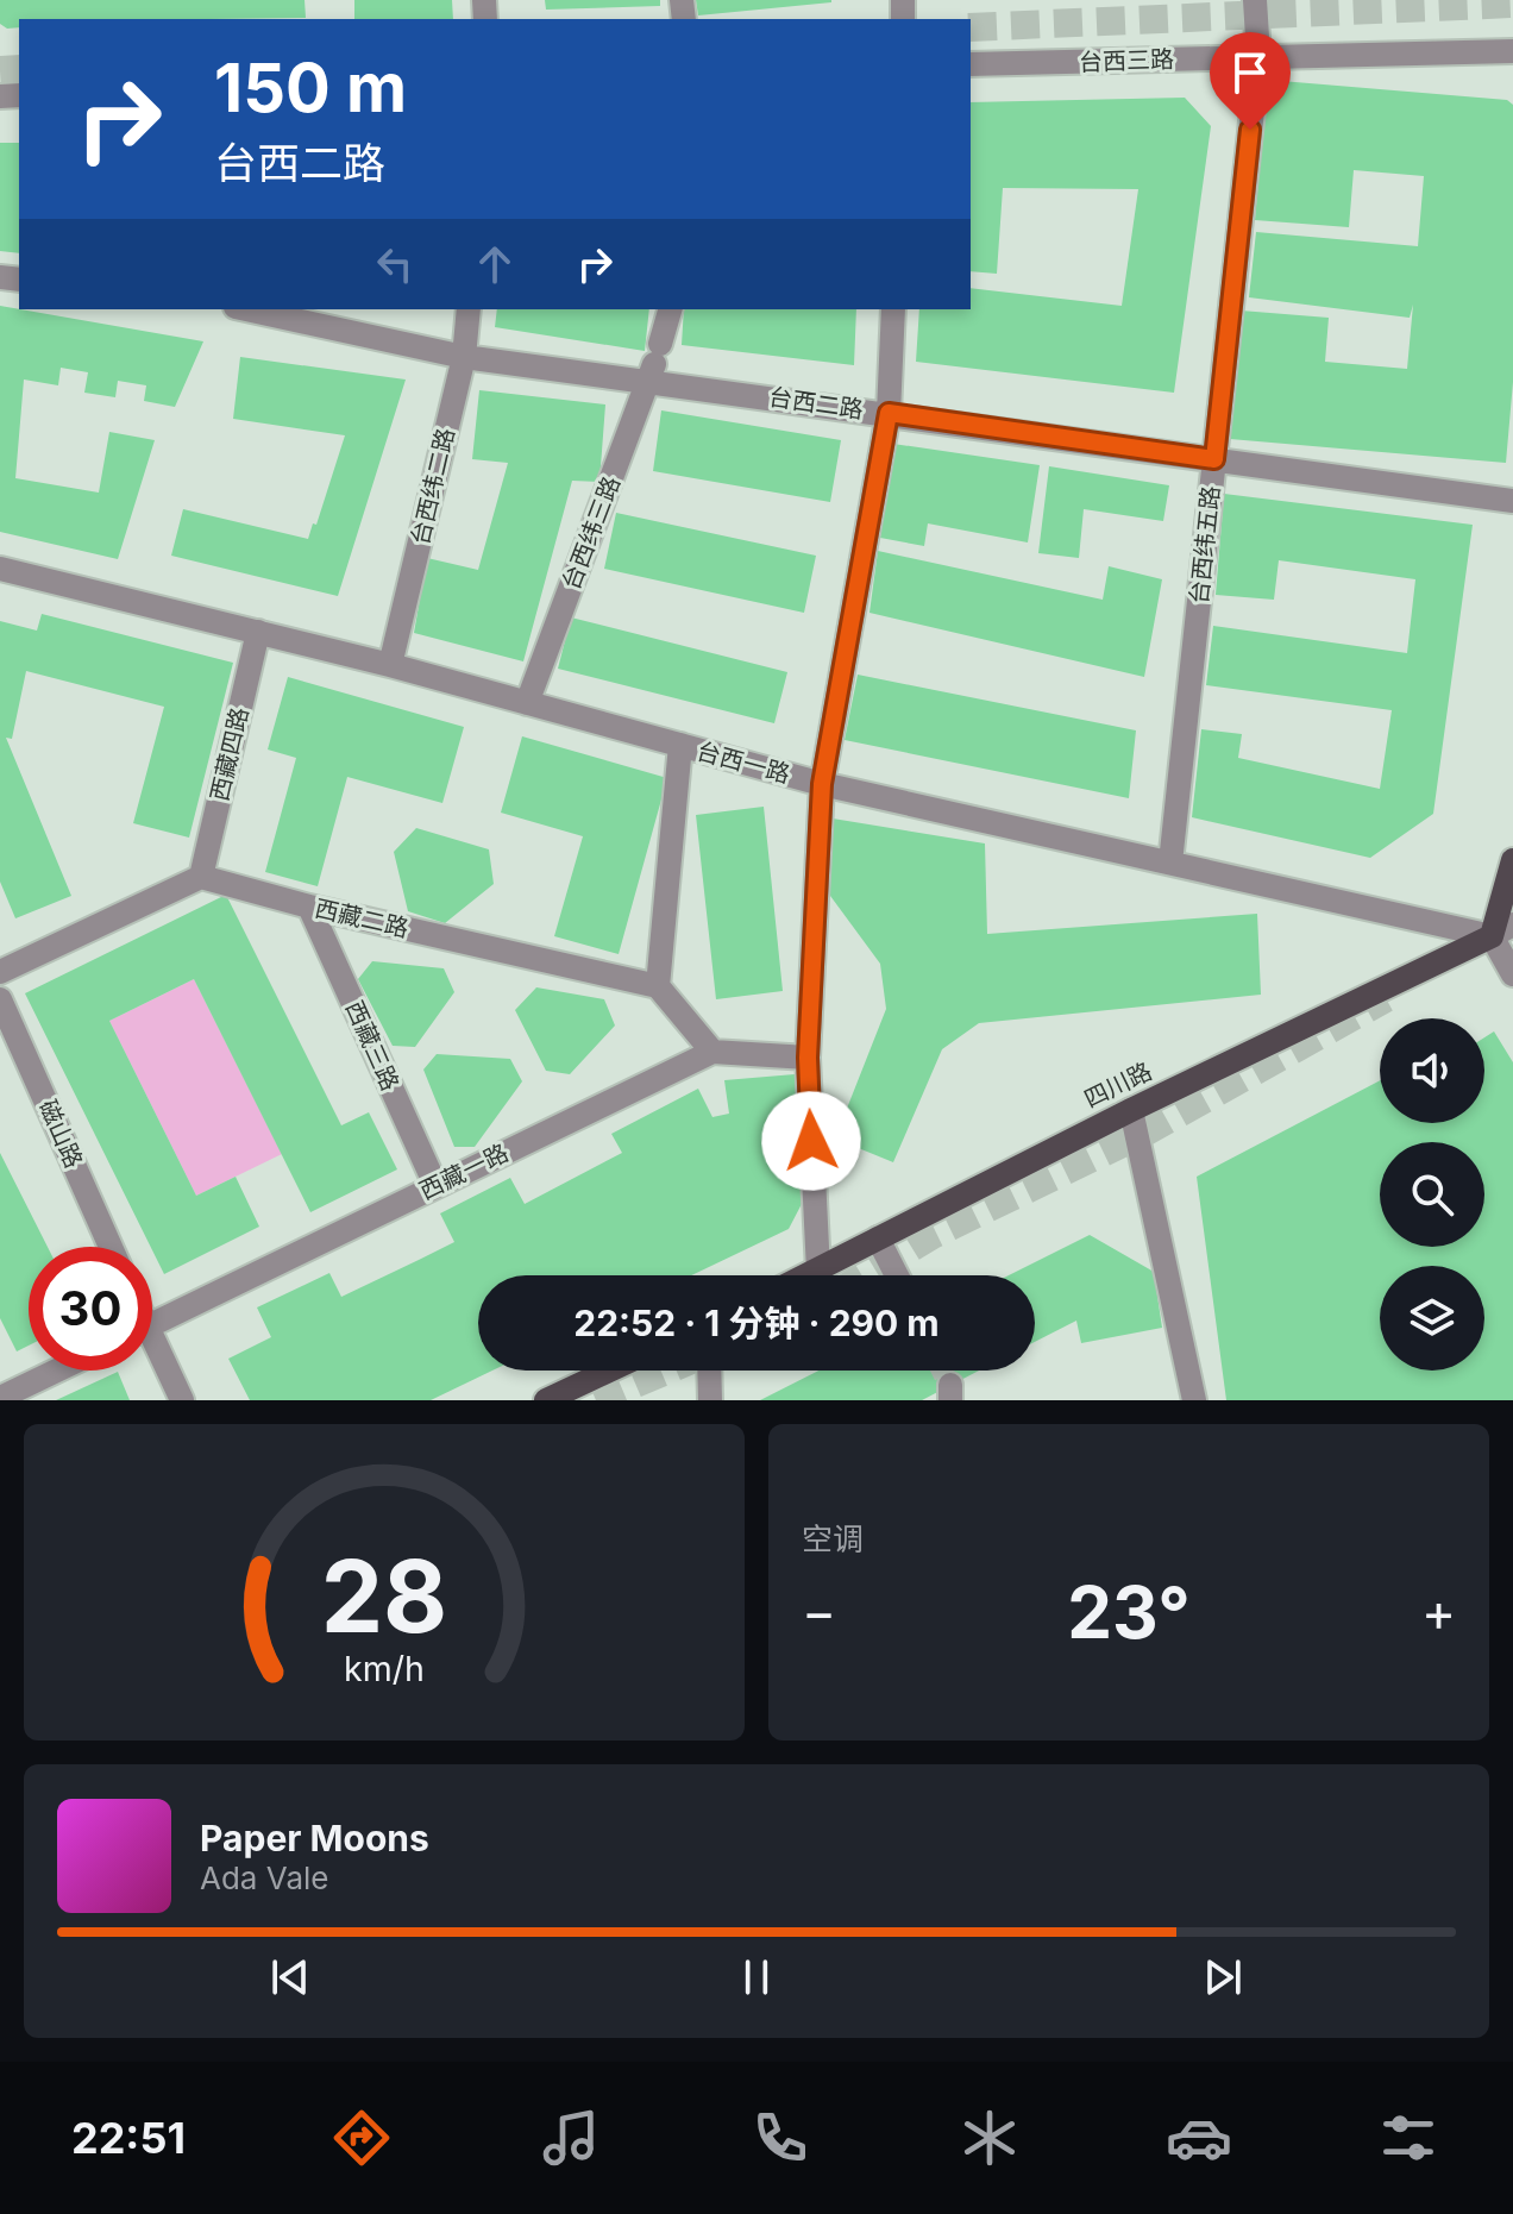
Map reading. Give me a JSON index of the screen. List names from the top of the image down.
{
  "streets": {
    "main road": ["四川路"],
    "street": [
      "台西三路",
      "台西二路",
      "台西纬二路",
      "台西纬三路",
      "台西纬五路",
      "西藏四路",
      "台西一路",
      "西藏二路",
      "西藏三路",
      "磁山路",
      "西藏一路"
    ]
  },
  "crossings": [
    ["台西三路", "台西纬五路"],
    ["台西二路", "台西纬二路"],
    ["台西二路", "台西纬三路"],
    ["台西二路", "台西纬五路"],
    ["台西纬二路", "台西一路"],
    ["台西纬三路", "台西一路"],
    ["台西纬五路", "台西一路"],
    ["西藏四路", "台西一路"],
    ["西藏四路", "西藏二路"],
    ["台西一路", "四川路"],
    ["西藏二路", "西藏三路"],
    ["西藏三路", "西藏一路"]
  ],
  "page": {
    "turn": ["150 m", "台西二路"],
    "limit": "30",
    "trip": "22:52 · 1 分钟 · 290 m",
    "tile": "空调",
    "heat": ["−", "23°", "+"],
    "song": ["Paper Moons", "Ada Vale"],
    "tabs": "22:51",
    "gauge": ["28", "km/h"]
  }
}
